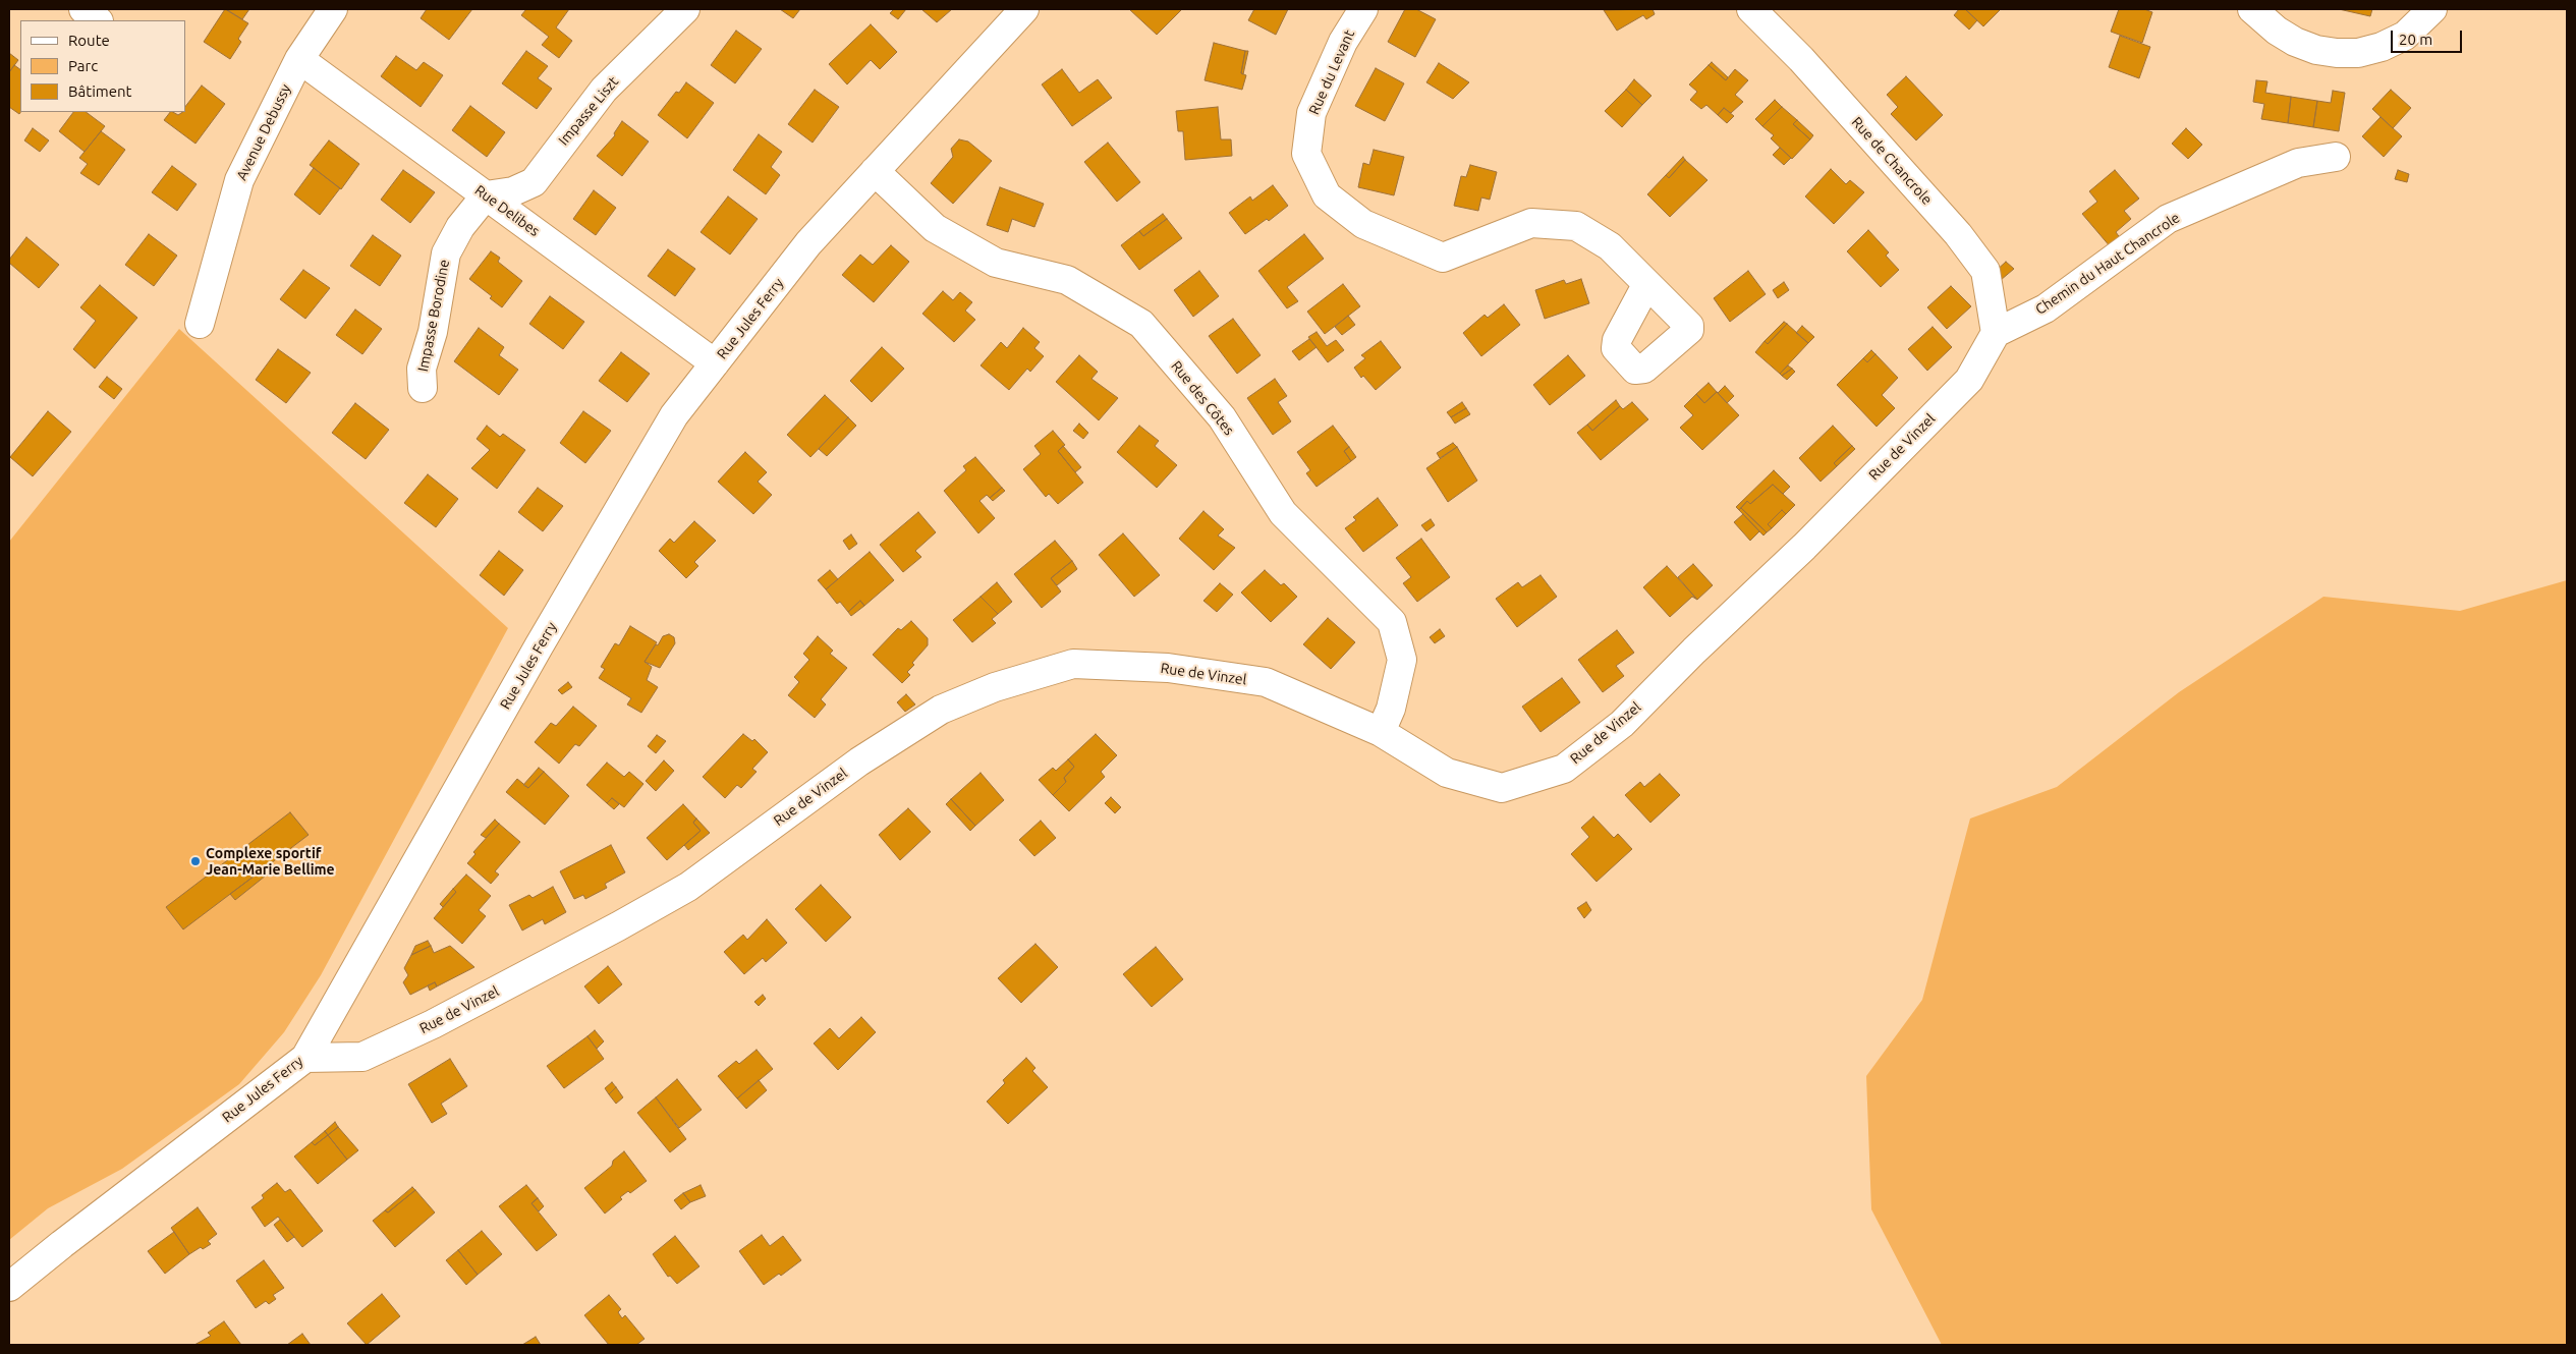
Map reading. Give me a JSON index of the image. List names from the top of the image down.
{
  "streets": {
    "street": [
      "Rue du Levant",
      "Impasse Liszt",
      "Avenue Debussy",
      "Rue de Chancrole",
      "Rue Delibes",
      "Chemin du Haut Chancrole",
      "Impasse Borodine",
      "Rue Jules Ferry",
      "Rue des Côtes",
      "Rue de Vinzel"
    ]
  },
  "crossings": [
    ["Impasse Liszt", "Rue Delibes"],
    ["Impasse Liszt", "Impasse Borodine"],
    ["Avenue Debussy", "Rue Delibes"],
    ["Rue de Chancrole", "Chemin du Haut Chancrole"],
    ["Rue de Chancrole", "Rue de Vinzel"],
    ["Rue Delibes", "Impasse Borodine"],
    ["Rue Delibes", "Rue Jules Ferry"],
    ["Chemin du Haut Chancrole", "Rue de Vinzel"],
    ["Rue Jules Ferry", "Rue des Côtes"],
    ["Rue Jules Ferry", "Rue de Vinzel"],
    ["Rue des Côtes", "Rue de Vinzel"]
  ],
  "places": ["Complexe sportif Jean-Marie Bellime"],
  "legend": ["Route", "Parc", "Bâtiment"],
  "scale_bar": "20 m"
}
